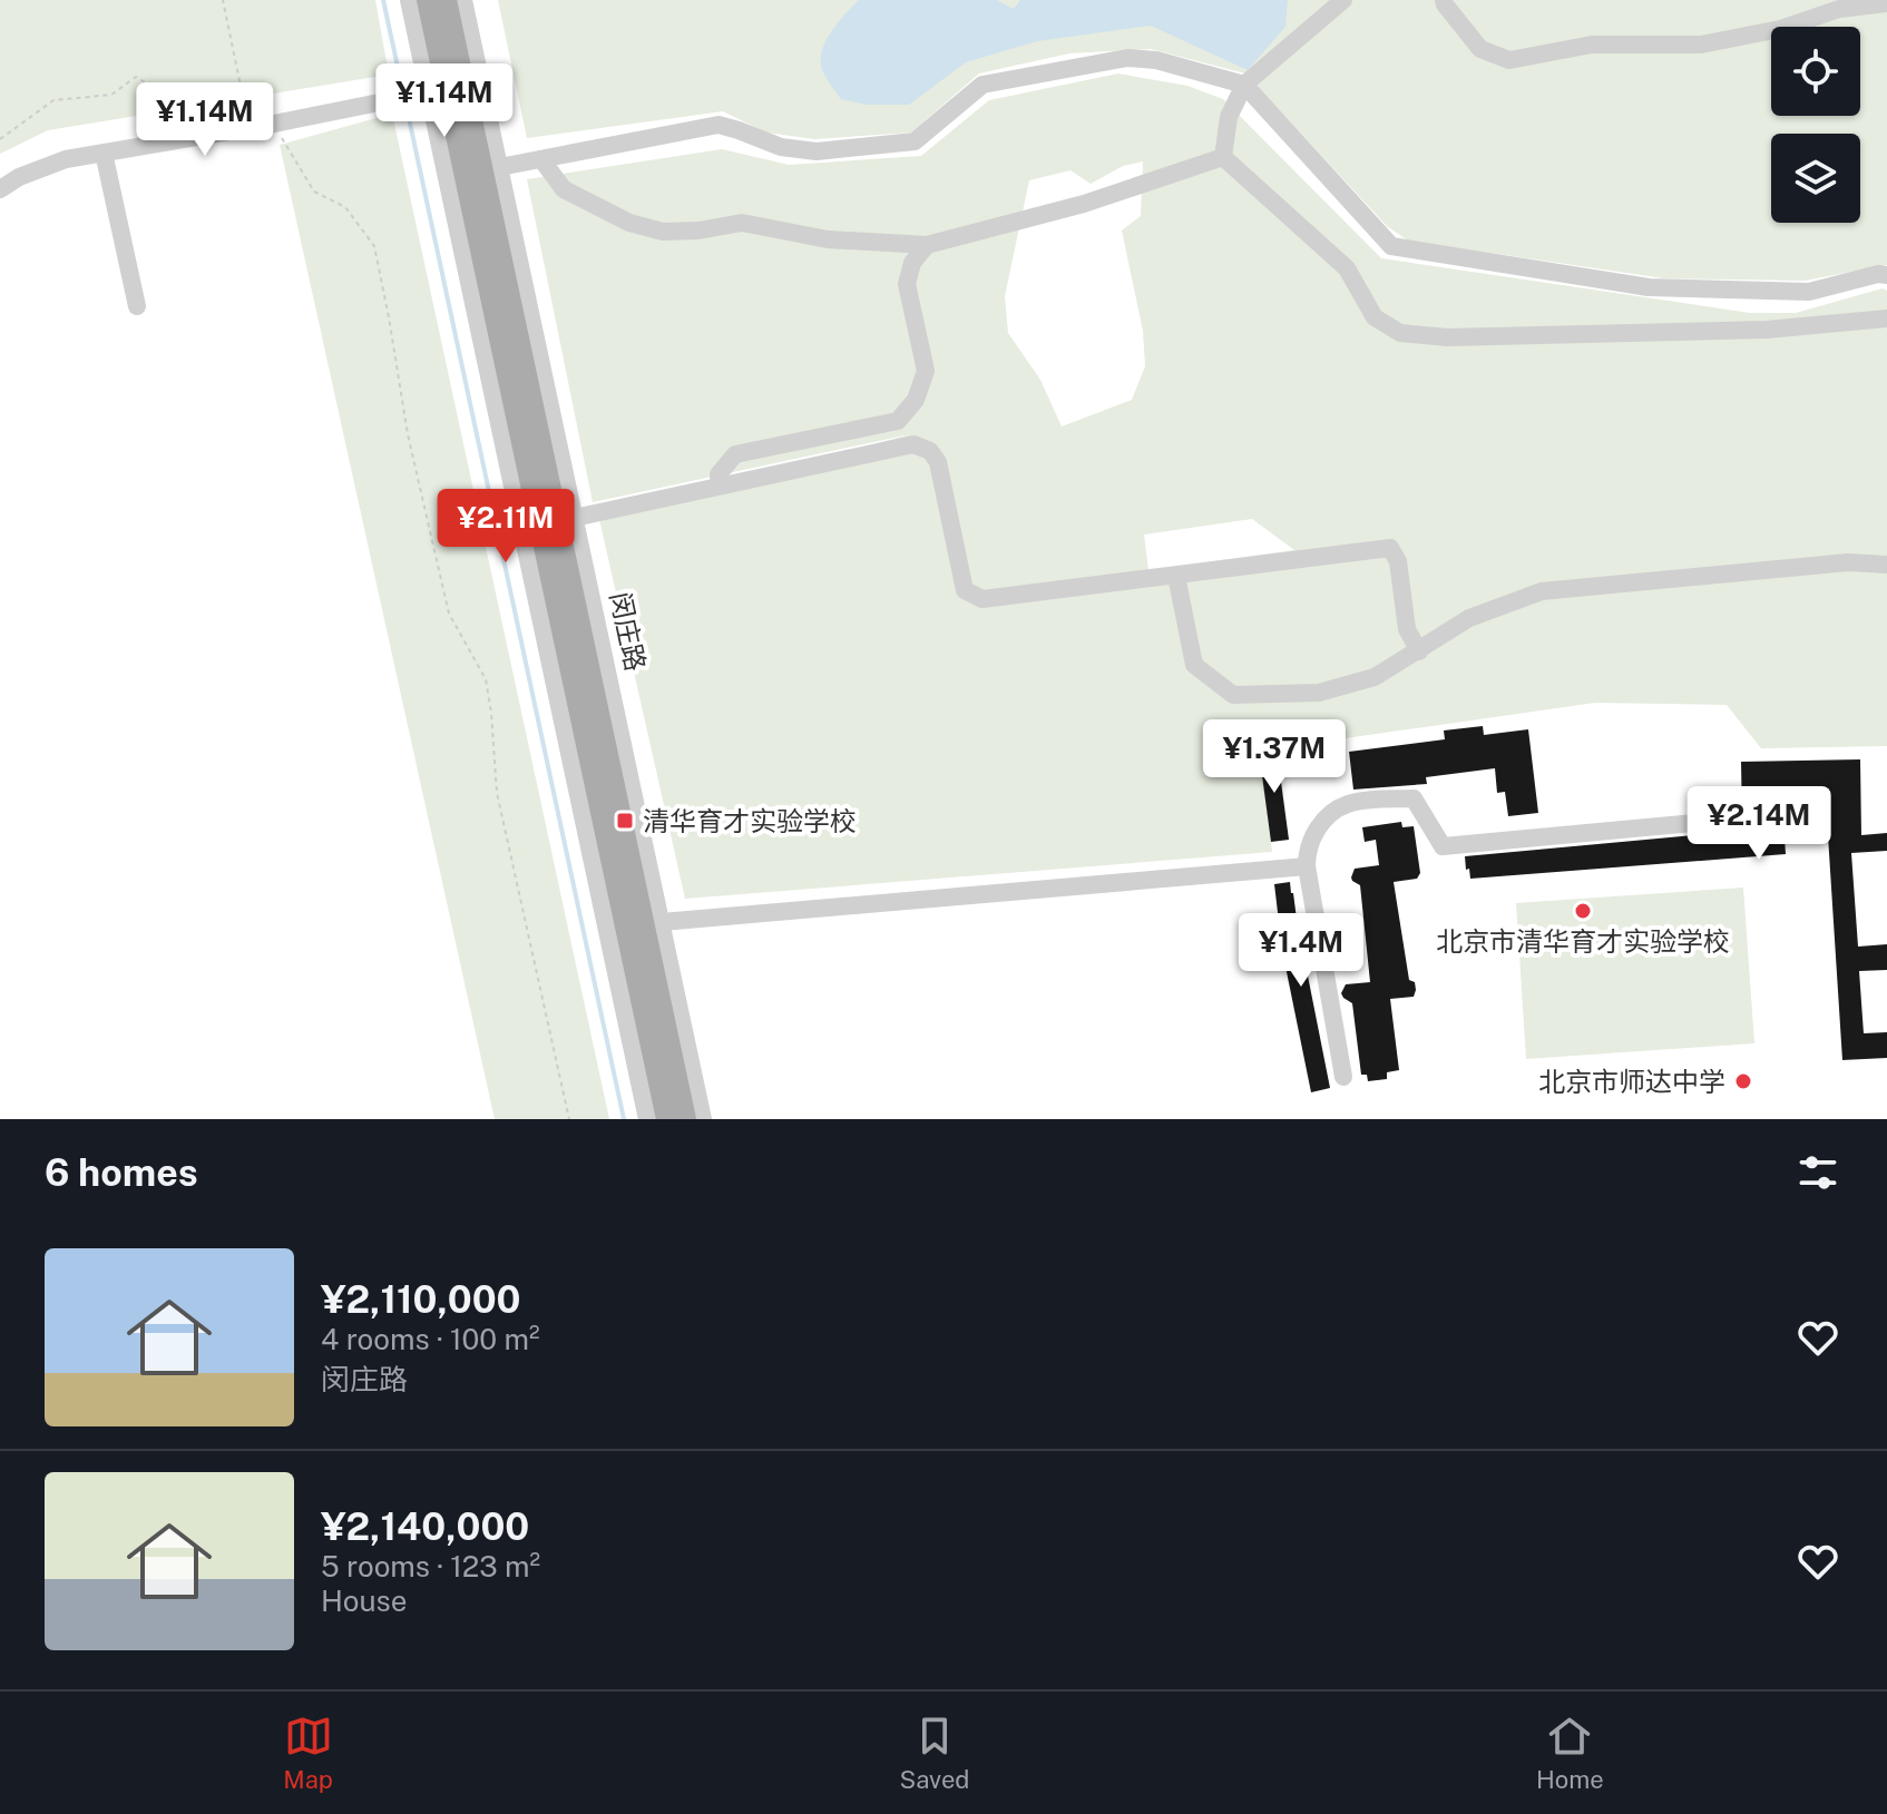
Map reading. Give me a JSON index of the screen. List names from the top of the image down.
{
  "streets": {
    "main road": ["闵庄路"]
  },
  "places": {
    "transit": ["清华育才实验学校"],
    "other": ["北京市清华育才实验学校", "北京市师达中学"]
  },
  "page": {
    "price": [
      "¥1.14M",
      "¥1.14M",
      "¥2.11M",
      "¥1.37M",
      "¥2.14M",
      "¥1.4M"
    ],
    "heading": "6 homes",
    "list": [
      {
        "name": "¥2,110,000",
        "note": "4 rooms · 100 m² · 闵庄路"
      },
      {
        "name": "¥2,140,000",
        "note": "5 rooms · 123 m² · House"
      }
    ],
    "tabs": ["Map", "Saved", "Home"]
  }
}
